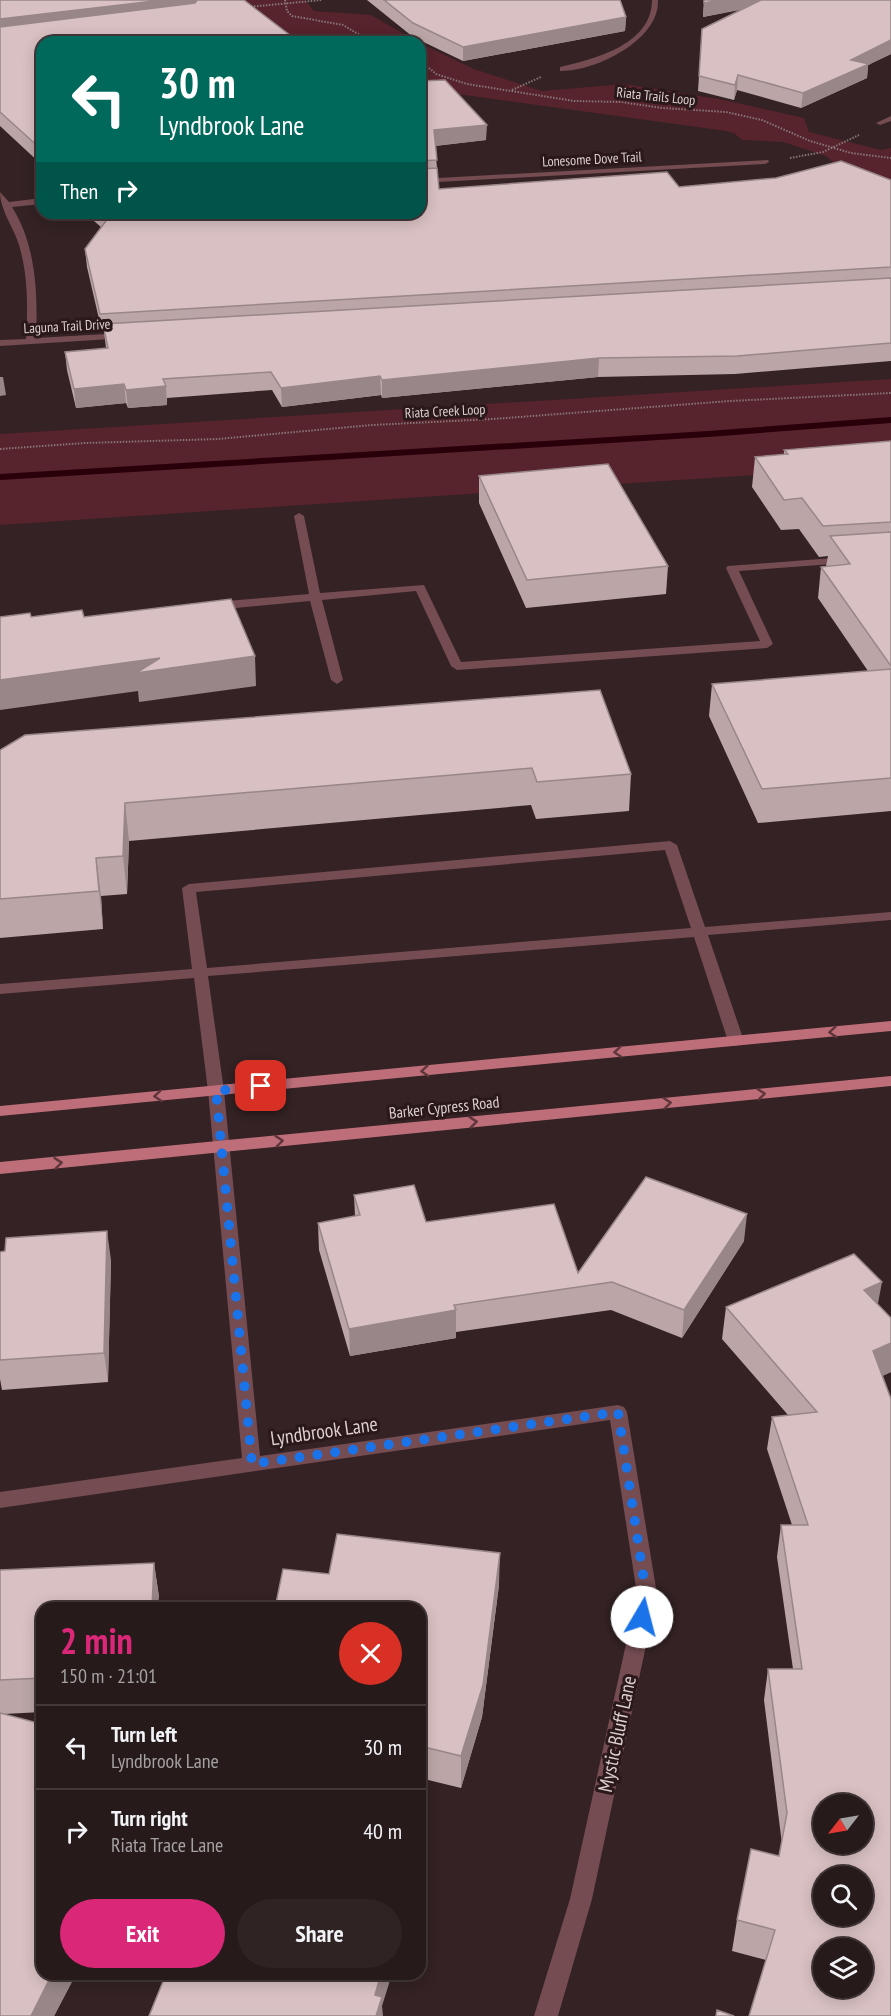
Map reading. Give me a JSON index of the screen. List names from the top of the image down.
{
  "streets": {
    "main road": ["Barker Cypress Road"],
    "street": [
      "Lonesome Dove Trail",
      "Laguna Trail Drive",
      "Lyndbrook Lane",
      "Mystic Bluff Lane"
    ],
    "path": ["Riata Trails Loop", "Riata Creek Loop"]
  },
  "crossings": [
    ["Lyndbrook Lane", "Mystic Bluff Lane"]
  ],
  "north": "bottom left",
  "page": {
    "turn": ["30 m", "Lyndbrook Lane"],
    "then": "Then",
    "heading": ["2 min", "150 m · 21:01"],
    "list": [
      {
        "name": "Turn left",
        "note": "Lyndbrook Lane",
        "value": "30 m"
      },
      {
        "name": "Turn right",
        "note": "Riata Trace Lane",
        "value": "40 m"
      }
    ],
    "buttons": ["Exit", "Share"]
  }
}
